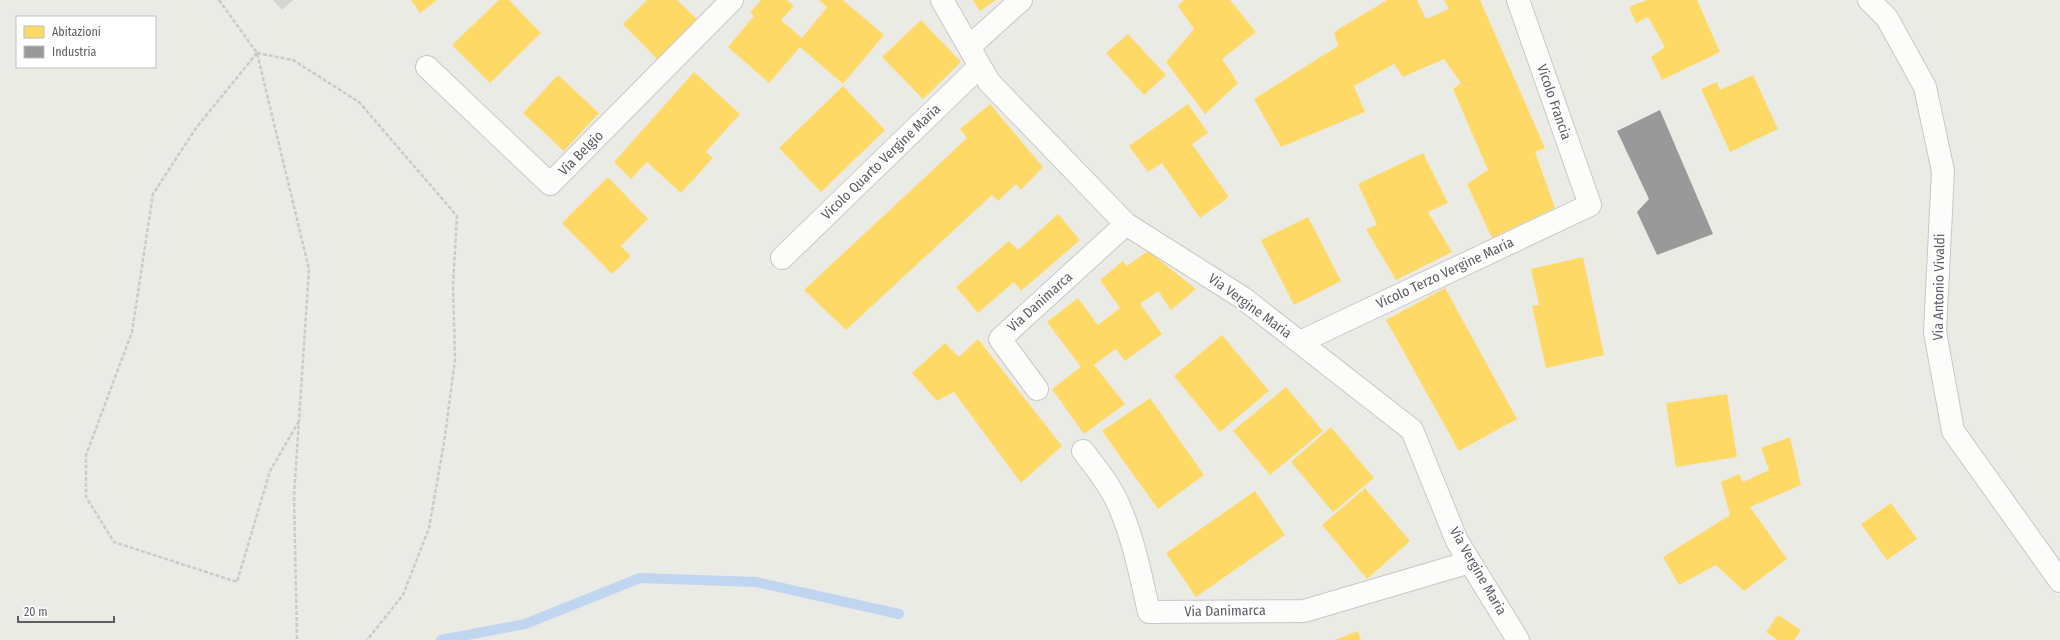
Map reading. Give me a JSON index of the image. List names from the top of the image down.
{
  "streets": {
    "street": [
      "Vicolo Francia",
      "Via Belgio",
      "Vicolo Quarto Vergine Maria",
      "Vicolo Terzo Vergine Maria",
      "Via Antonio Vivaldi",
      "Via Danimarca",
      "Via Vergine Maria"
    ]
  },
  "crossings": [
    ["Vicolo Francia", "Vicolo Terzo Vergine Maria"],
    ["Vicolo Quarto Vergine Maria", "Via Vergine Maria"],
    ["Vicolo Terzo Vergine Maria", "Via Vergine Maria"],
    ["Via Danimarca", "Via Vergine Maria"]
  ],
  "legend": ["Abitazioni", "Industria"],
  "scale_bar": "20 m"
}
